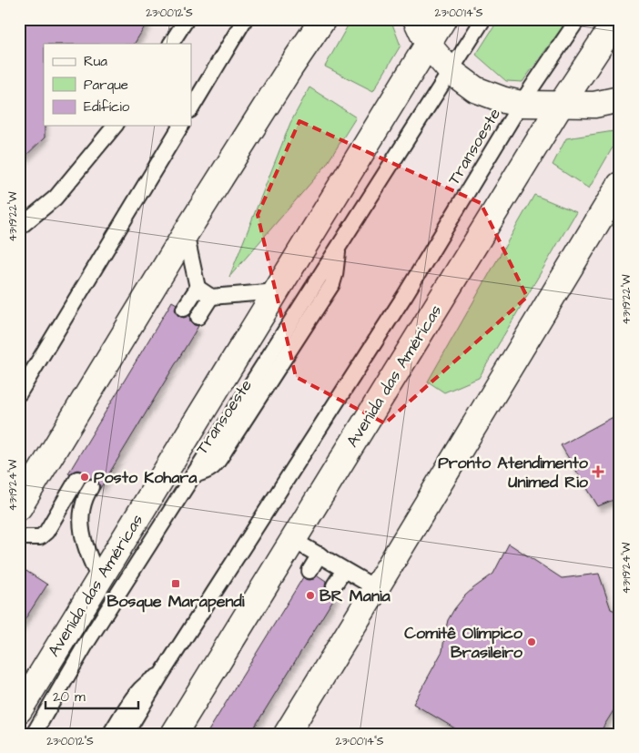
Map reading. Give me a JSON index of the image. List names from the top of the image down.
{
  "streets": {
    "main road": ["Avenida das Américas"],
    "lane": ["Transoeste"]
  },
  "places": {
    "health": ["Pronto Atendimento Unimed Rio"],
    "other": ["Posto Kohara", "BR Mania", "Comitê Olímpico Brasileiro"],
    "transit": ["Bosque Marapendi"]
  },
  "legend": ["Rua", "Parque", "Edifício"],
  "scale_bar": "20 m",
  "coordinates": [
    "23°00'12\"S",
    "23°00'14\"S",
    "43°19'22\"W",
    "43°19'24\"W"
  ]
}
